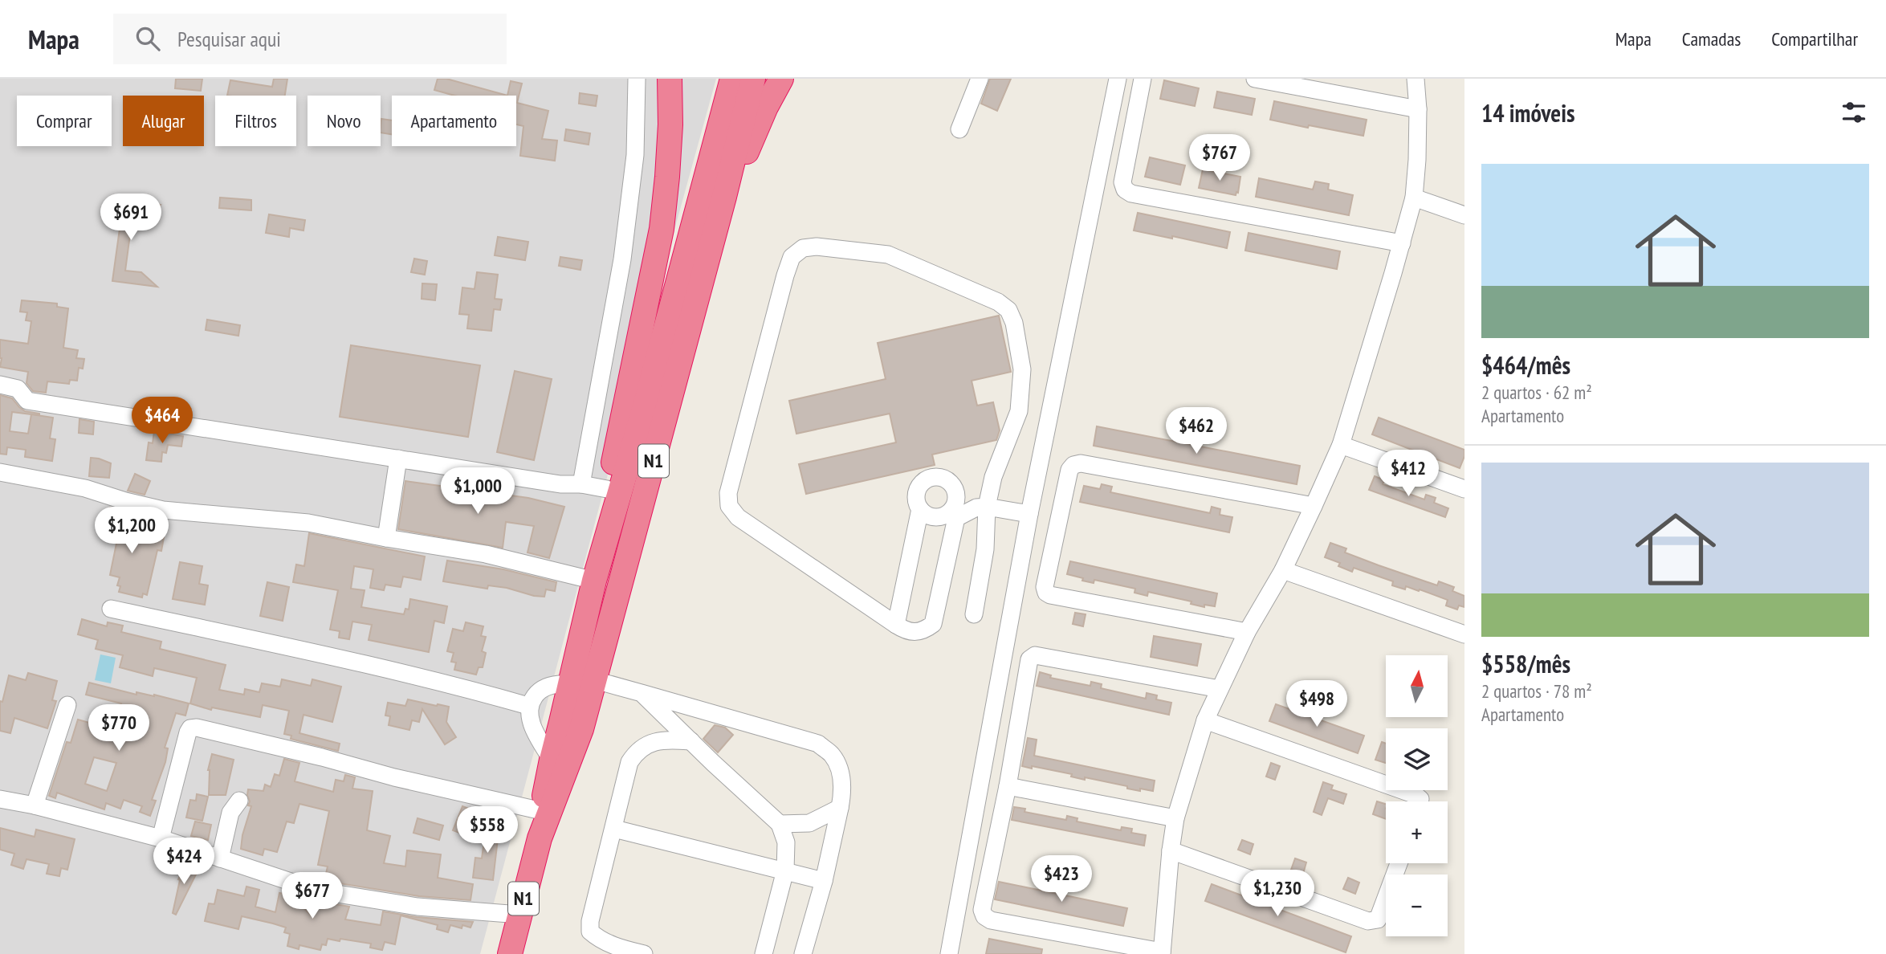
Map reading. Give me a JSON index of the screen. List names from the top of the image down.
{
  "streets": {
    "highway": ["N1"]
  },
  "north": "top",
  "page": {
    "header": "Mapa",
    "search": "Pesquisar aqui",
    "nav": ["Mapa", "Camadas", "Compartilhar"],
    "heading": "14 imóveis",
    "chip": [
      "Comprar",
      "Alugar",
      "Filtros",
      "Novo",
      "Apartamento"
    ],
    "price": [
      "$767",
      "$691",
      "$464",
      "$462",
      "$412",
      "$1,000",
      "$1,200",
      "$498",
      "$770",
      "$558",
      "$424",
      "$423",
      "$1,230",
      "$677"
    ],
    "list": [
      {
        "name": "$464/mês",
        "note": "2 quartos · 62 m² · Apartamento"
      },
      {
        "name": "$558/mês",
        "note": "2 quartos · 78 m² · Apartamento"
      }
    ],
    "map_buttons": ["+", "−"]
  }
}
